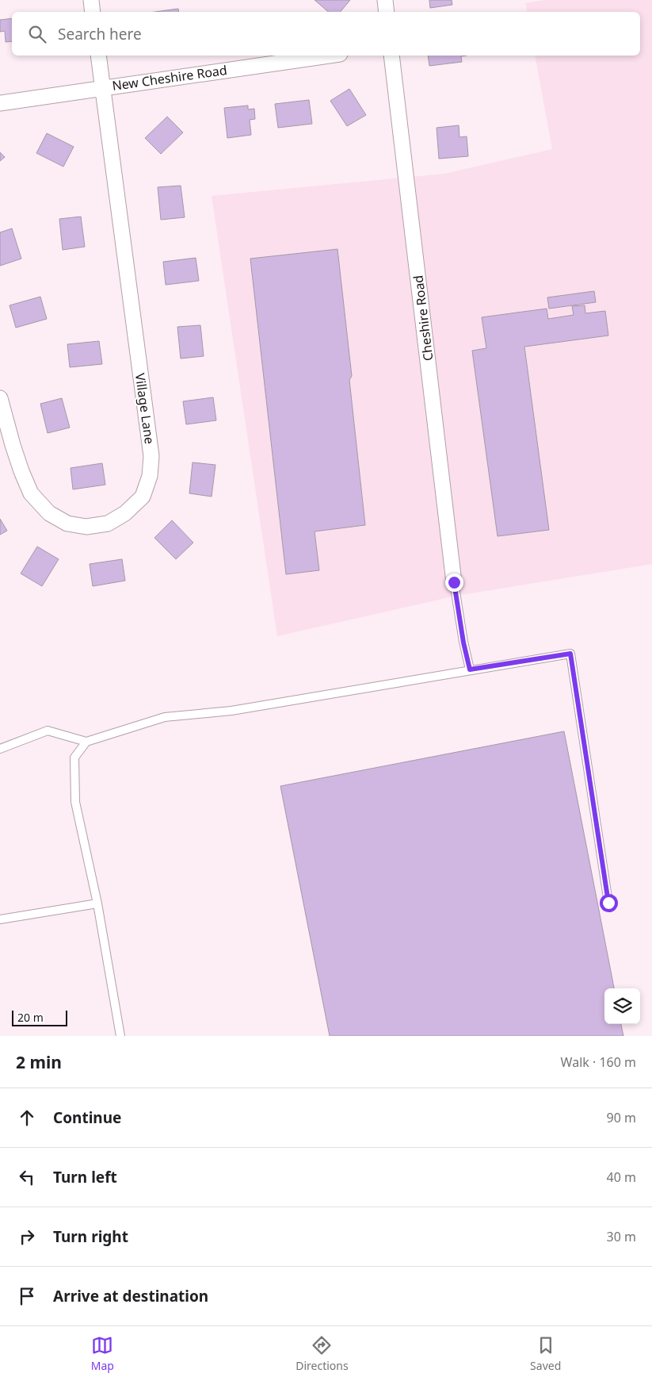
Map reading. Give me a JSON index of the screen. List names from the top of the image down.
{
  "streets": {
    "street": ["New Cheshire Road", "Cheshire Road", "Village Lane"]
  },
  "crossings": [
    ["New Cheshire Road", "Village Lane"]
  ],
  "scale_bar": "20 m",
  "page": {
    "search": "Search here",
    "scale": "20 m",
    "heading": ["2 min", "Walk · 160 m"],
    "list": [
      ["Continue", "90 m"],
      ["Turn left", "40 m"],
      ["Turn right", "30 m"],
      "Arrive at destination"
    ],
    "nav": ["Map", "Directions", "Saved"]
  }
}
